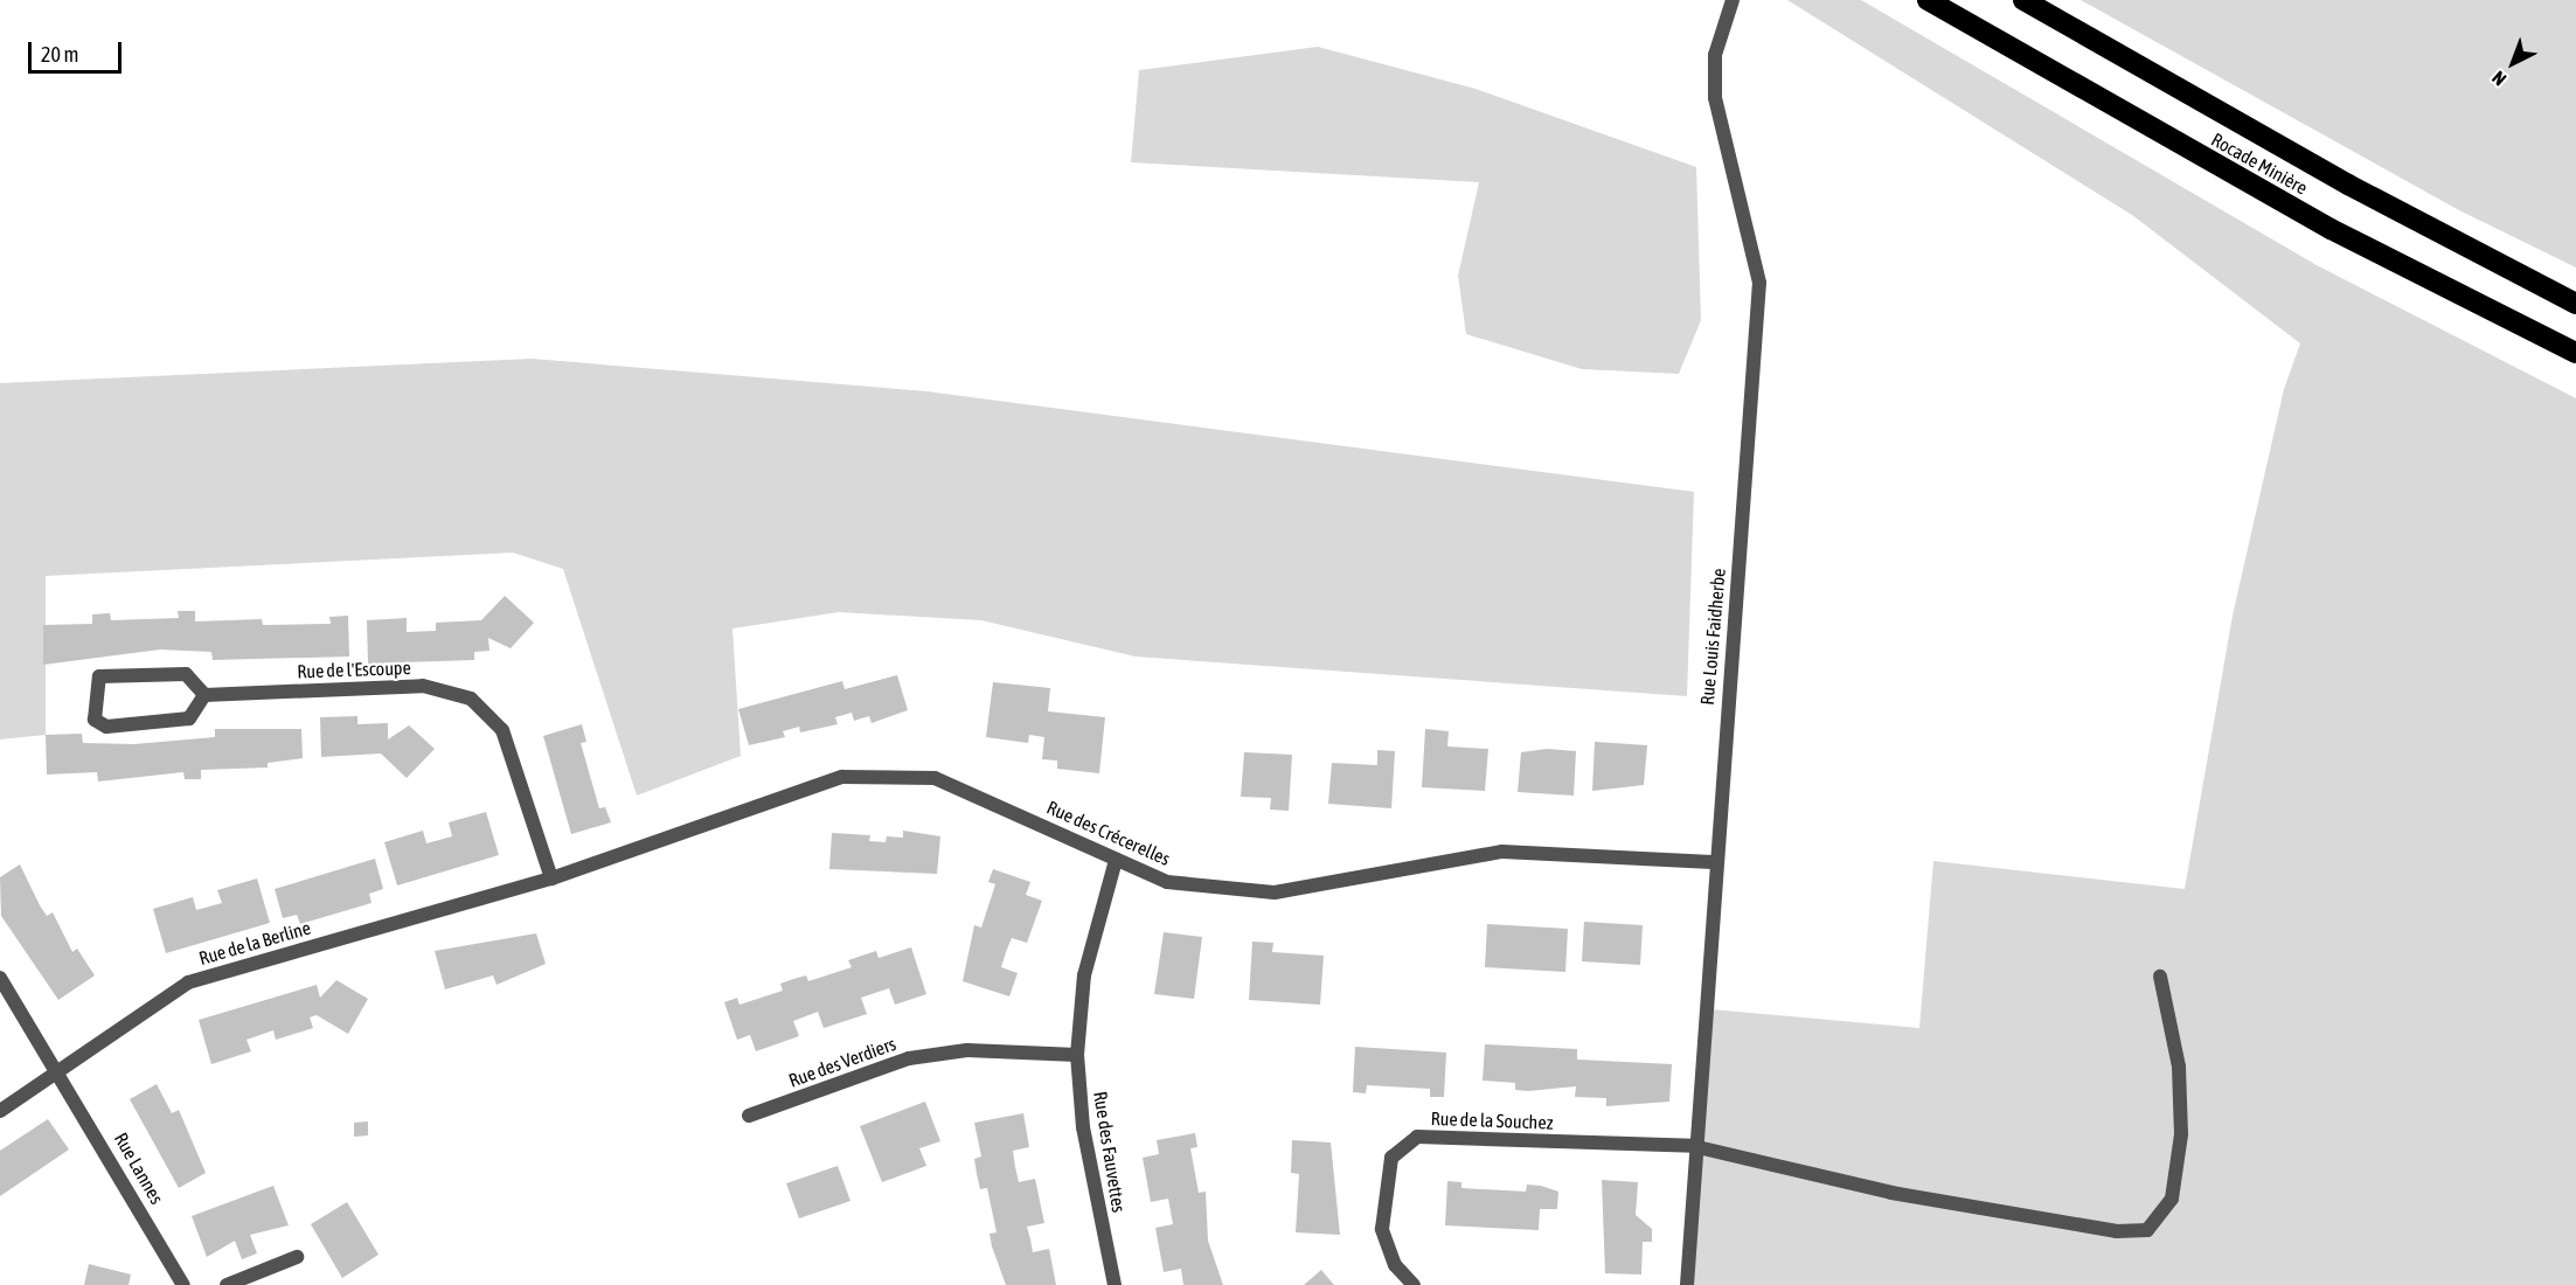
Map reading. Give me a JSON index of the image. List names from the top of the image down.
{
  "streets": {
    "highway": ["Rocade Minière"],
    "street": [
      "Rue Louis Faidherbe",
      "Rue de l'Escoupe",
      "Rue des Crécerelles",
      "Rue de la Berline",
      "Rue des Verdiers",
      "Rue de la Souchez",
      "Rue des Fauvettes",
      "Rue Lannes"
    ]
  },
  "crossings": [
    ["Rue Louis Faidherbe", "Rue des Crécerelles"],
    ["Rue Louis Faidherbe", "Rue de la Souchez"],
    ["Rue de l'Escoupe", "Rue des Crécerelles"],
    ["Rue de l'Escoupe", "Rue de la Berline"],
    ["Rue des Crécerelles", "Rue de la Berline"],
    ["Rue des Crécerelles", "Rue des Fauvettes"],
    ["Rue de la Berline", "Rue Lannes"],
    ["Rue des Verdiers", "Rue des Fauvettes"]
  ],
  "scale_bar": "20 m",
  "north": "bottom left"
}
